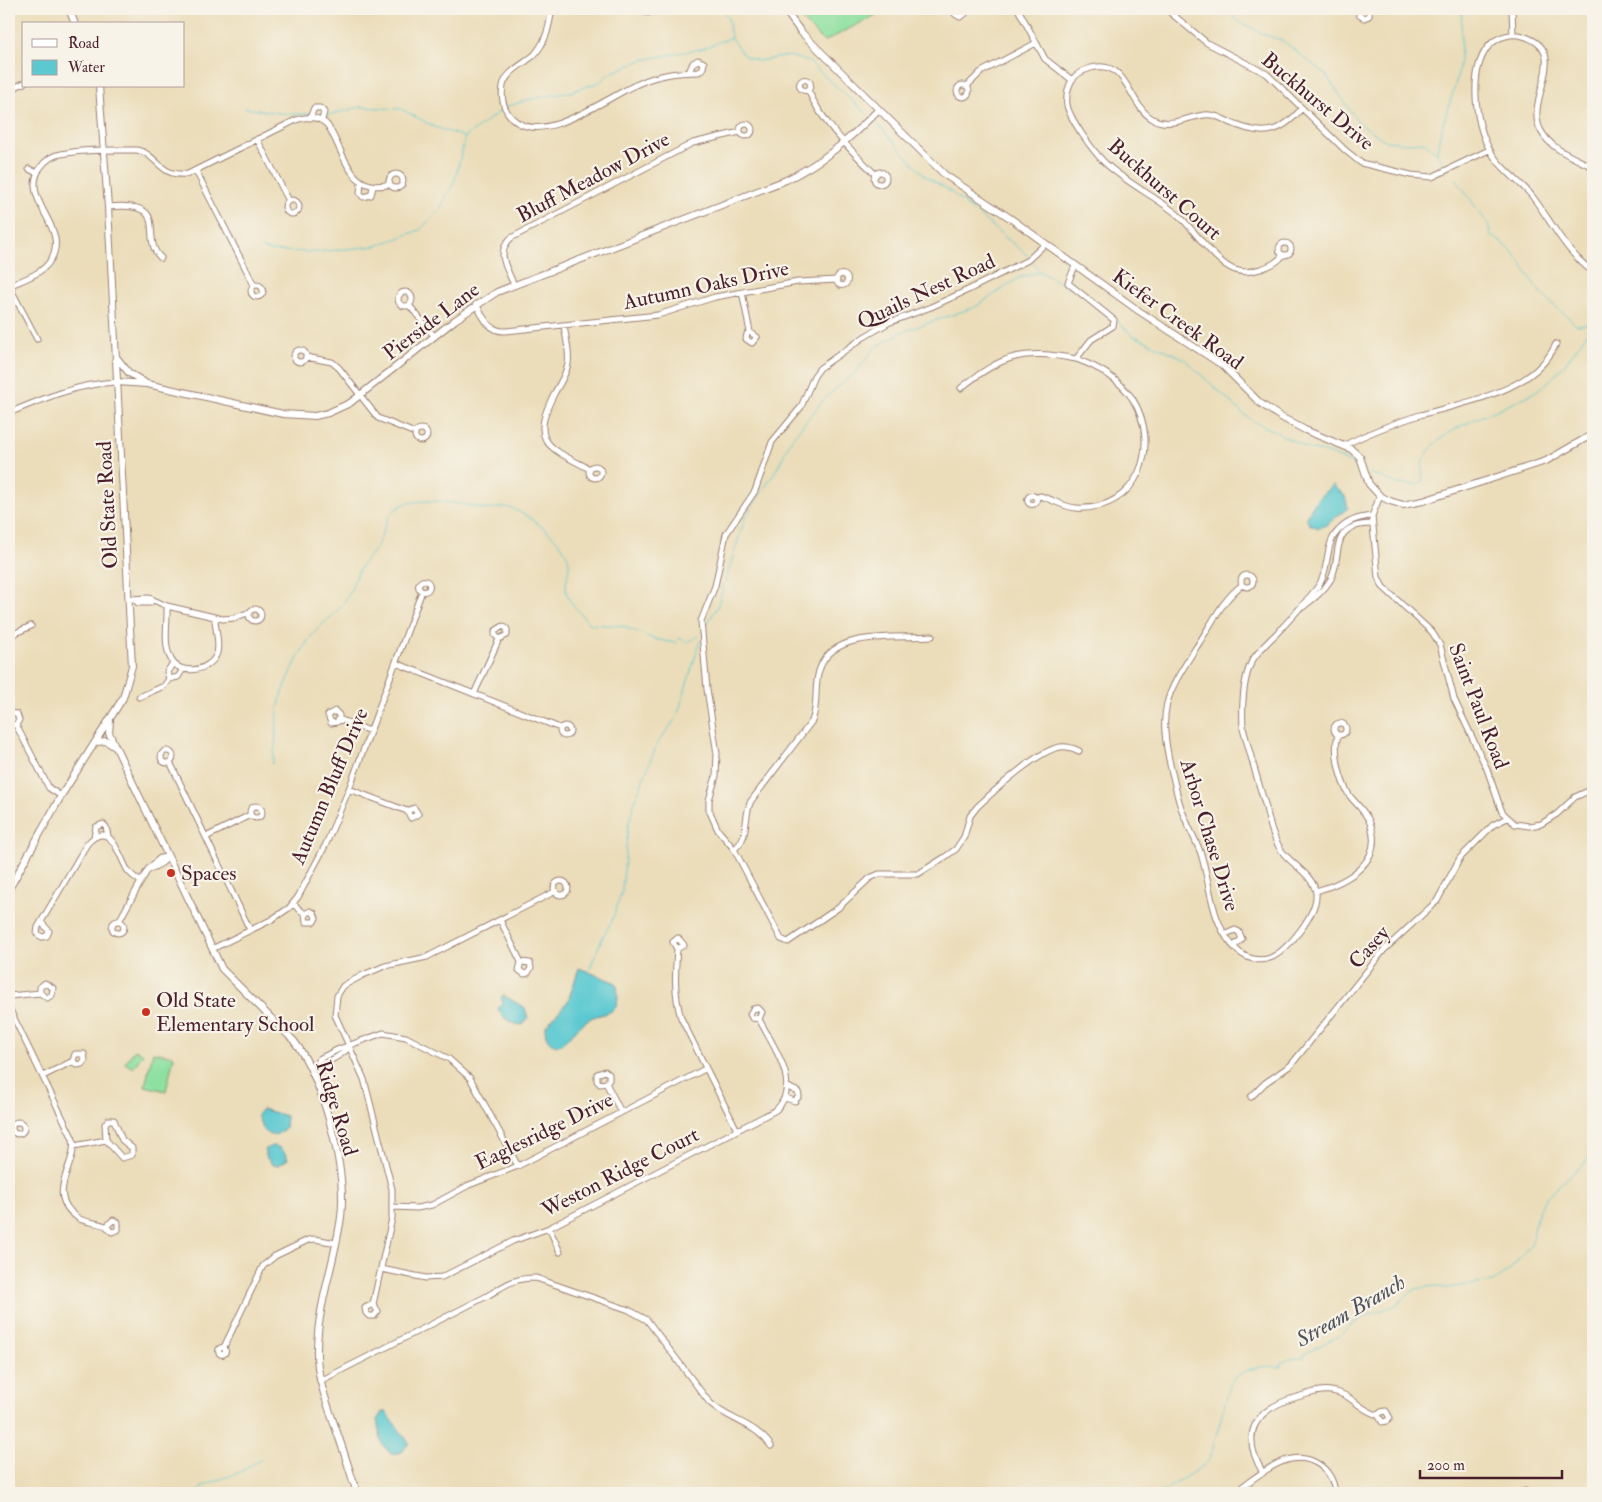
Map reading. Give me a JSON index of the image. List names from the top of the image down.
{
  "streets": {
    "street": [
      "Buckhurst Drive",
      "Bluff Meadow Drive",
      "Buckhurst Court",
      "Autumn Oaks Drive",
      "Quails Nest Road",
      "Kiefer Creek Road",
      "Pierside Lane",
      "Old State Road",
      "Saint Paul Road",
      "Autumn Bluff Drive",
      "Arbor Chase Drive",
      "Casey",
      "Ridge Road",
      "Eaglesridge Drive",
      "Weston Ridge Court"
    ]
  },
  "crossings": [
    ["Buckhurst Drive", "Buckhurst Court"],
    ["Bluff Meadow Drive", "Pierside Lane"],
    ["Autumn Oaks Drive", "Pierside Lane"],
    ["Quails Nest Road", "Kiefer Creek Road"],
    ["Kiefer Creek Road", "Pierside Lane"],
    ["Kiefer Creek Road", "Saint Paul Road"],
    ["Pierside Lane", "Old State Road"],
    ["Old State Road", "Ridge Road"],
    ["Saint Paul Road", "Casey"],
    ["Autumn Bluff Drive", "Ridge Road"]
  ],
  "water": ["Stream Branch"],
  "places": ["Spaces", "Old State Elementary School"],
  "legend": ["Road", "Water"],
  "scale_bar": "200 m"
}
